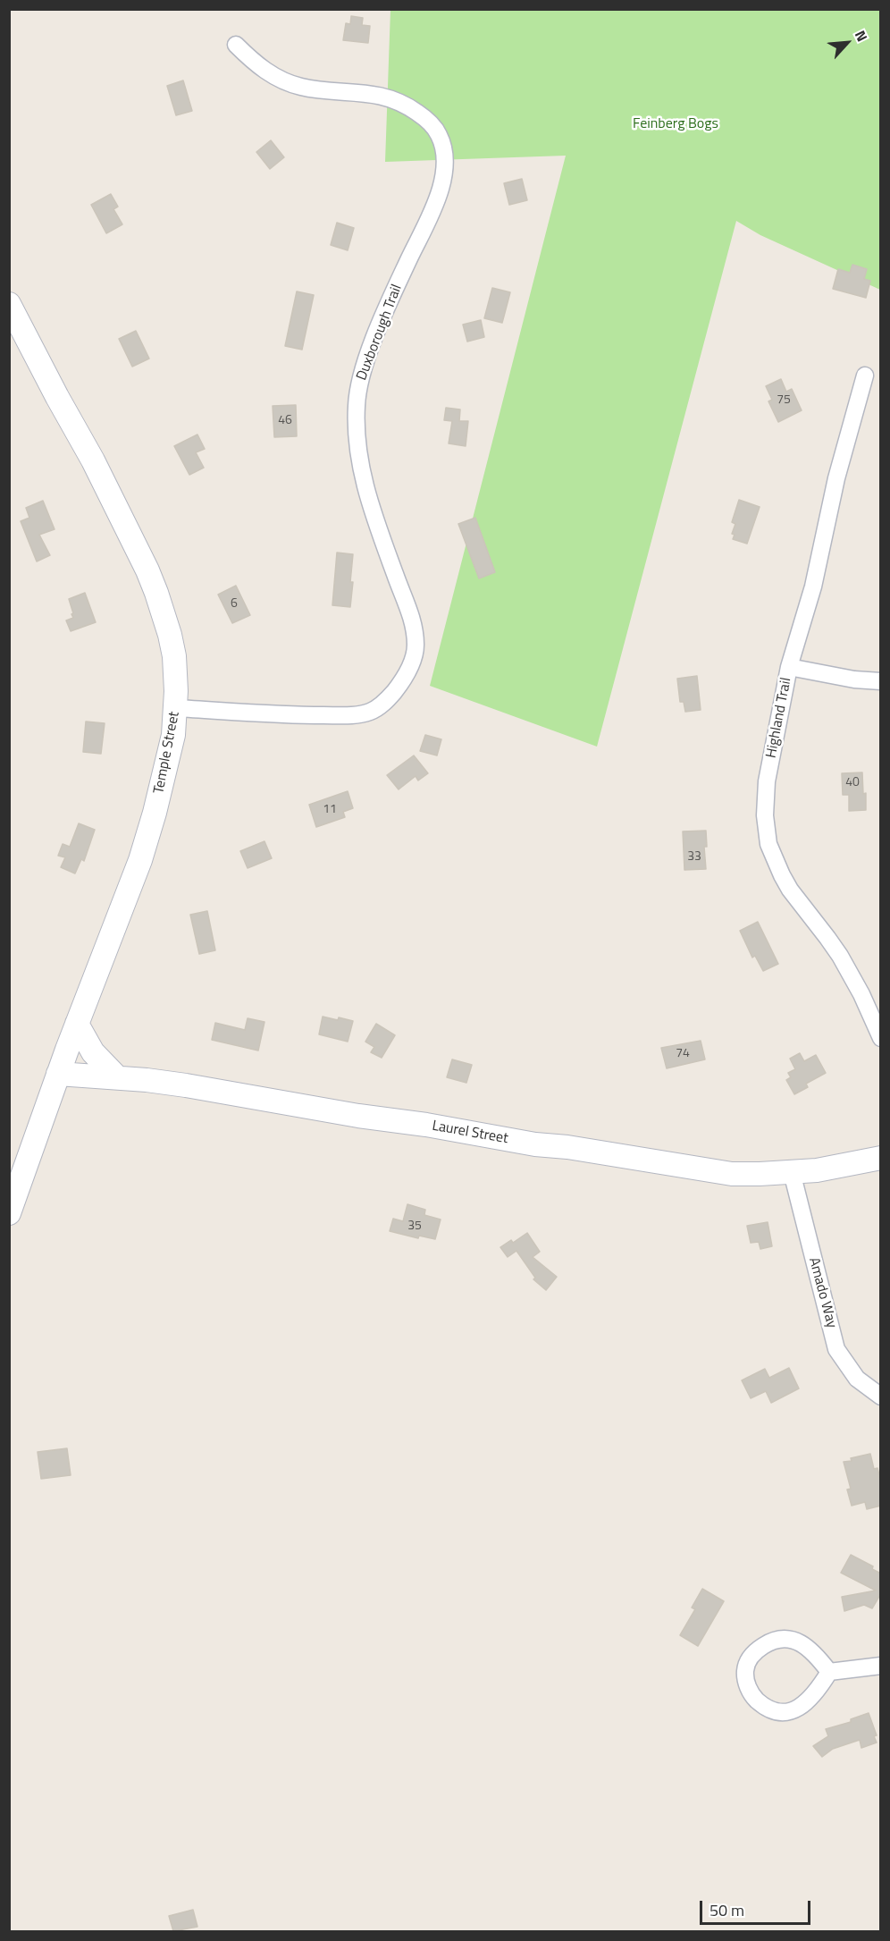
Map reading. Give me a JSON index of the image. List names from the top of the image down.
{
  "streets": {
    "main road": ["Temple Street", "Laurel Street"],
    "street": ["Duxborough Trail", "Highland Trail", "Amado Way"]
  },
  "crossings": [
    ["Duxborough Trail", "Temple Street"],
    ["Temple Street", "Laurel Street"],
    ["Laurel Street", "Amado Way"]
  ],
  "parks": ["Feinberg Bogs"],
  "house_numbers": [
    "75",
    "46",
    "6",
    "40",
    "11",
    "33",
    "74",
    "35"
  ],
  "scale_bar": "50 m",
  "north": "top right"
}
